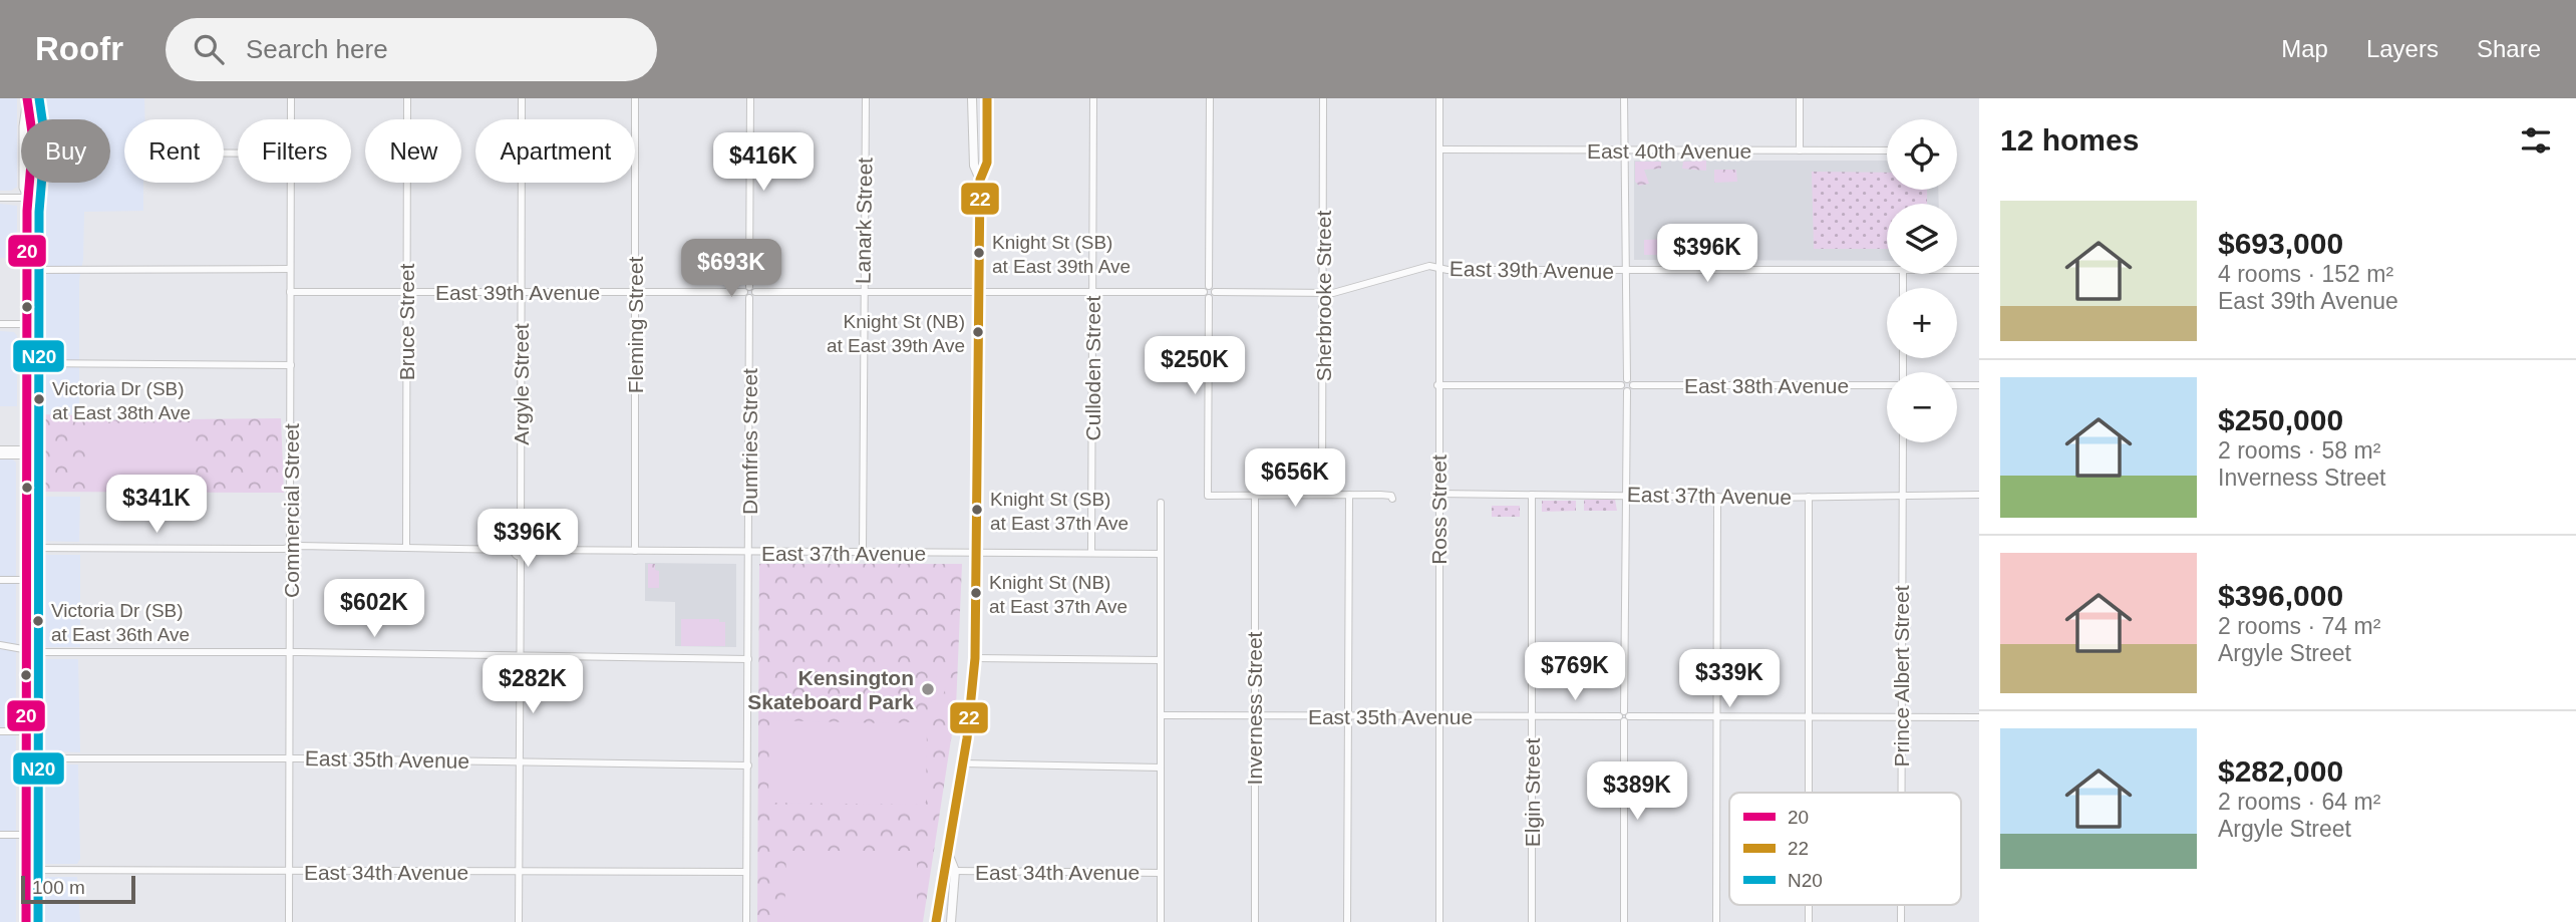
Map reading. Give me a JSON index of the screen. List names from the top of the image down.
{
  "streets": {
    "street": [
      "East 40th Avenue",
      "Lanark Street",
      "East 39th Avenue",
      "Sherbrooke Street",
      "Bruce Street",
      "Fleming Street",
      "Culloden Street",
      "Argyle Street",
      "East 38th Avenue",
      "Dumfries Street",
      "East 37th Avenue",
      "Ross Street",
      "Commercial Street",
      "Prince Albert Street",
      "Inverness Street",
      "East 35th Avenue",
      "Elgin Street",
      "East 34th Avenue"
    ]
  },
  "crossings": [
    ["East 40th Avenue", "Ross Street"],
    ["Lanark Street", "East 39th Avenue"],
    ["Lanark Street", "East 37th Avenue"],
    ["East 39th Avenue", "Sherbrooke Street"],
    ["East 39th Avenue", "Bruce Street"],
    ["East 39th Avenue", "Fleming Street"],
    ["East 39th Avenue", "Culloden Street"],
    ["East 39th Avenue", "Argyle Street"],
    ["East 39th Avenue", "Dumfries Street"],
    ["East 39th Avenue", "Ross Street"],
    ["East 39th Avenue", "Commercial Street"],
    ["Fleming Street", "East 37th Avenue"],
    ["Culloden Street", "East 37th Avenue"],
    ["Dumfries Street", "East 37th Avenue"],
    ["Dumfries Street", "East 35th Avenue"],
    ["Dumfries Street", "East 34th Avenue"],
    ["East 37th Avenue", "Ross Street"],
    ["East 37th Avenue", "Prince Albert Street"],
    ["East 37th Avenue", "Elgin Street"],
    ["Ross Street", "East 35th Avenue"],
    ["Commercial Street", "East 35th Avenue"],
    ["Commercial Street", "East 34th Avenue"],
    ["Prince Albert Street", "East 35th Avenue"],
    ["Inverness Street", "East 35th Avenue"],
    ["East 35th Avenue", "Elgin Street"]
  ],
  "places": [
    "Knight St (SB) at East 39th Ave",
    "Knight St (NB) at East 39th Ave",
    "Victoria Dr (SB) at East 38th Ave",
    "Knight St (SB) at East 37th Ave",
    "Knight St (NB) at East 37th Ave",
    "Victoria Dr (SB) at East 36th Ave",
    "Kensington Skateboard Park"
  ],
  "lines": ["transit line 20", "transit line 22", "transit line N20"],
  "legend": ["20", "22", "N20"],
  "scale_bar": "100 m",
  "page": {
    "header": "Roofr",
    "search": "Search here",
    "nav": ["Map", "Layers", "Share"],
    "heading": "12 homes",
    "map_buttons": ["+", "−"],
    "chip": [
      "Buy",
      "Rent",
      "Filters",
      "New",
      "Apartment"
    ],
    "price": [
      "$416K",
      "$396K",
      "$693K",
      "$250K",
      "$656K",
      "$341K",
      "$396K",
      "$602K",
      "$769K",
      "$339K",
      "$282K",
      "$389K"
    ],
    "list": [
      {
        "name": "$693,000",
        "note": "4 rooms · 152 m² · East 39th Avenue"
      },
      {
        "name": "$250,000",
        "note": "2 rooms · 58 m² · Inverness Street"
      },
      {
        "name": "$396,000",
        "note": "2 rooms · 74 m² · Argyle Street"
      },
      {
        "name": "$282,000",
        "note": "2 rooms · 64 m² · Argyle Street"
      }
    ],
    "scale": "100 m"
  }
}
